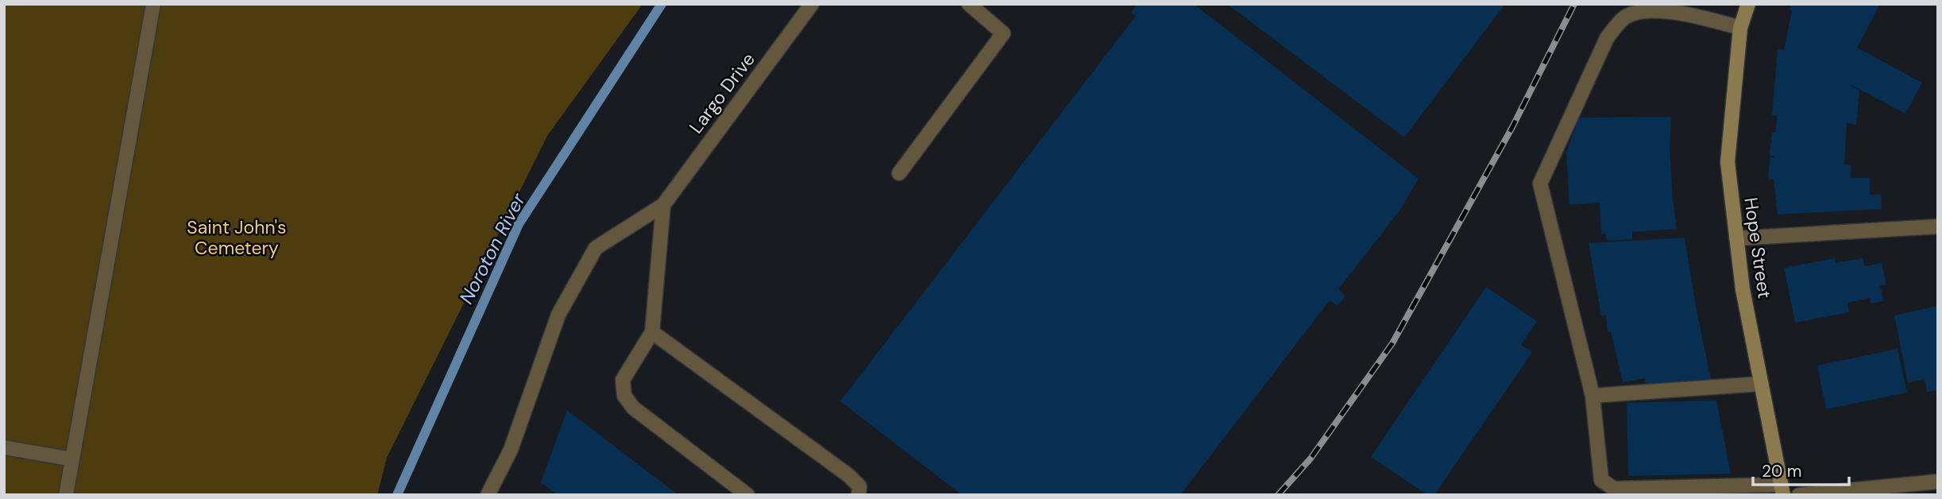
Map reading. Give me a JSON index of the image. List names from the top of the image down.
{
  "streets": {
    "main road": ["Hope Street"],
    "street": ["Largo Drive"]
  },
  "water": ["Noroton River"],
  "parks": ["Saint John's Cemetery"],
  "scale_bar": "20 m"
}
